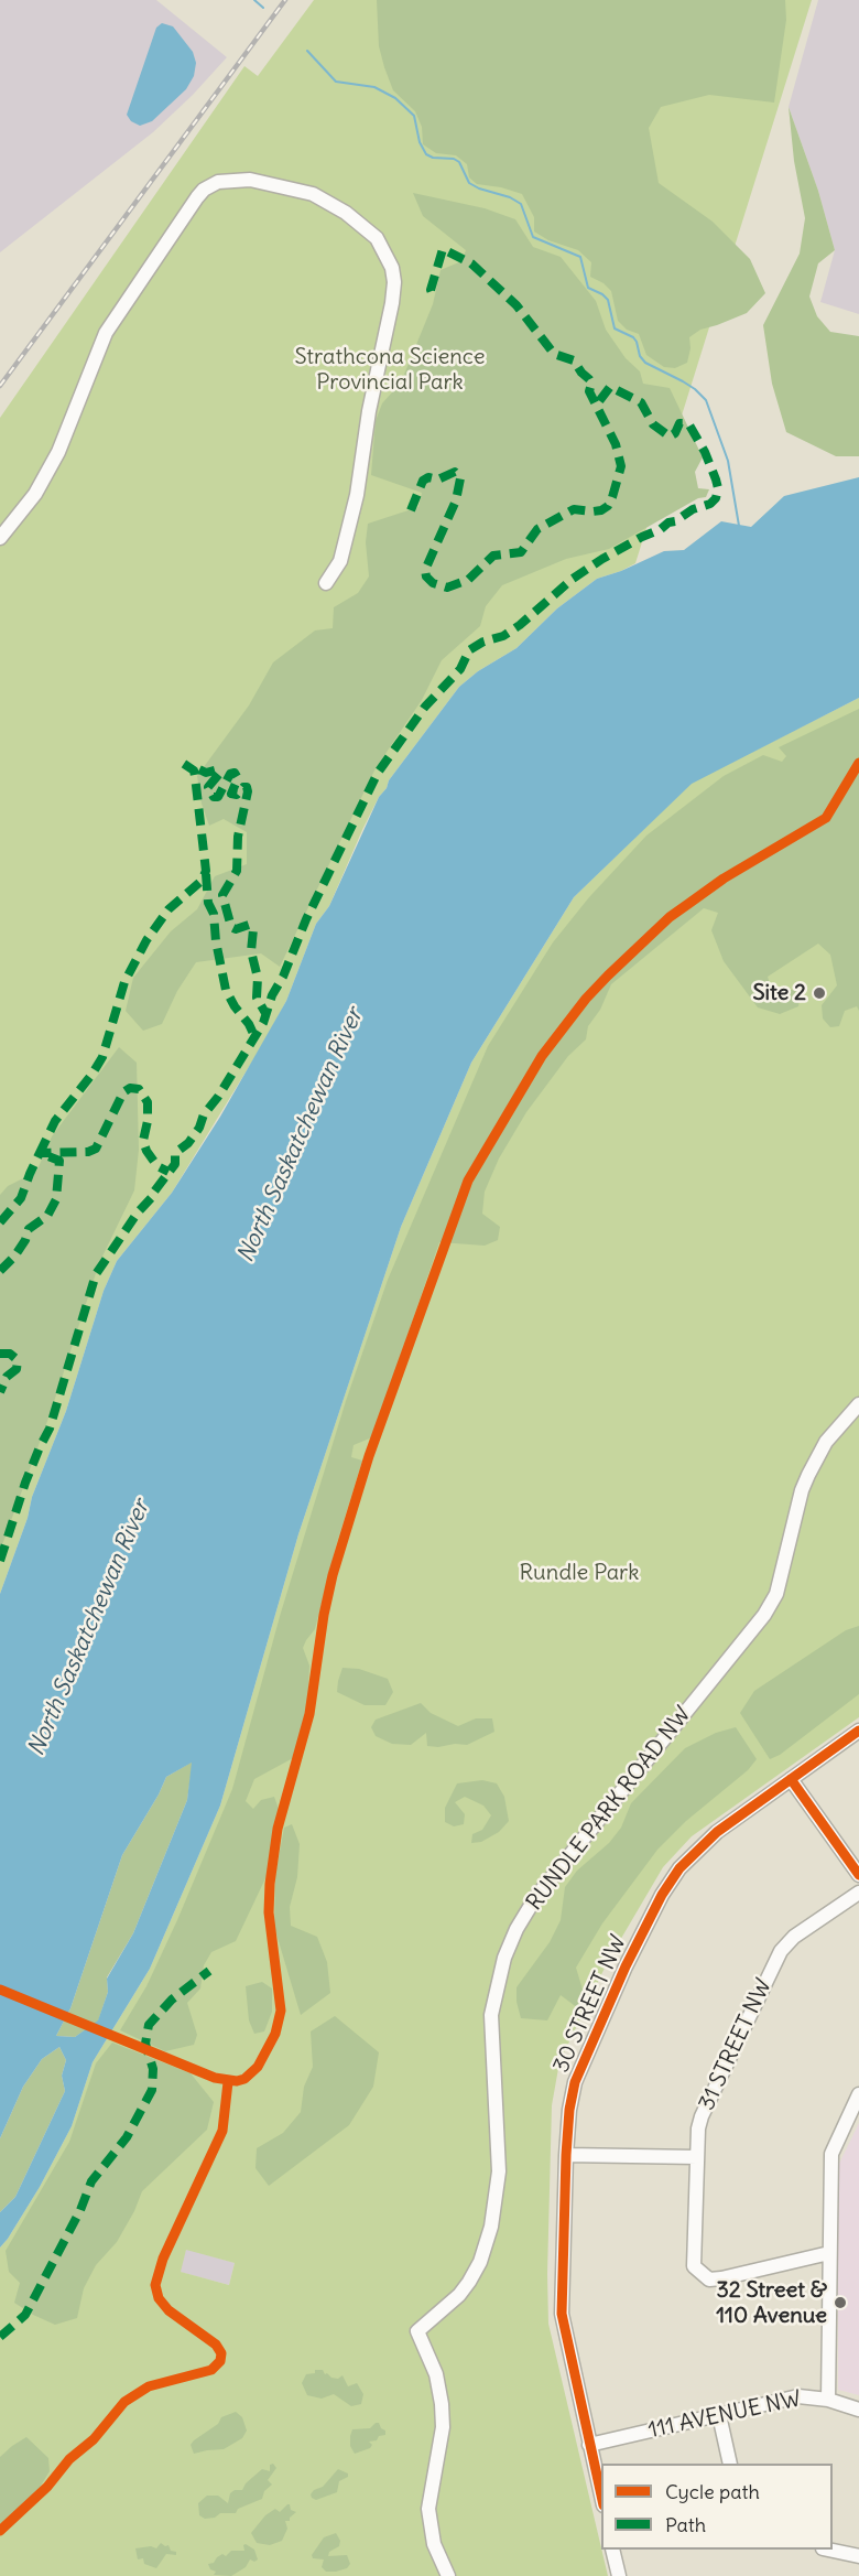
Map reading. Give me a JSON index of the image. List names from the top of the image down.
{
  "streets": {
    "street": [
      "RUNDLE PARK ROAD NW",
      "30 STREET NW",
      "31 STREET NW",
      "111 AVENUE NW"
    ]
  },
  "crossings": [
    ["30 STREET NW", "111 AVENUE NW"]
  ],
  "water": ["North Saskatchewan River"],
  "parks": ["Strathcona Science Provincial Park", "Rundle Park"],
  "places": ["Site 2", "32 Street & 110 Avenue"],
  "legend": ["Cycle path", "Path"]
}
